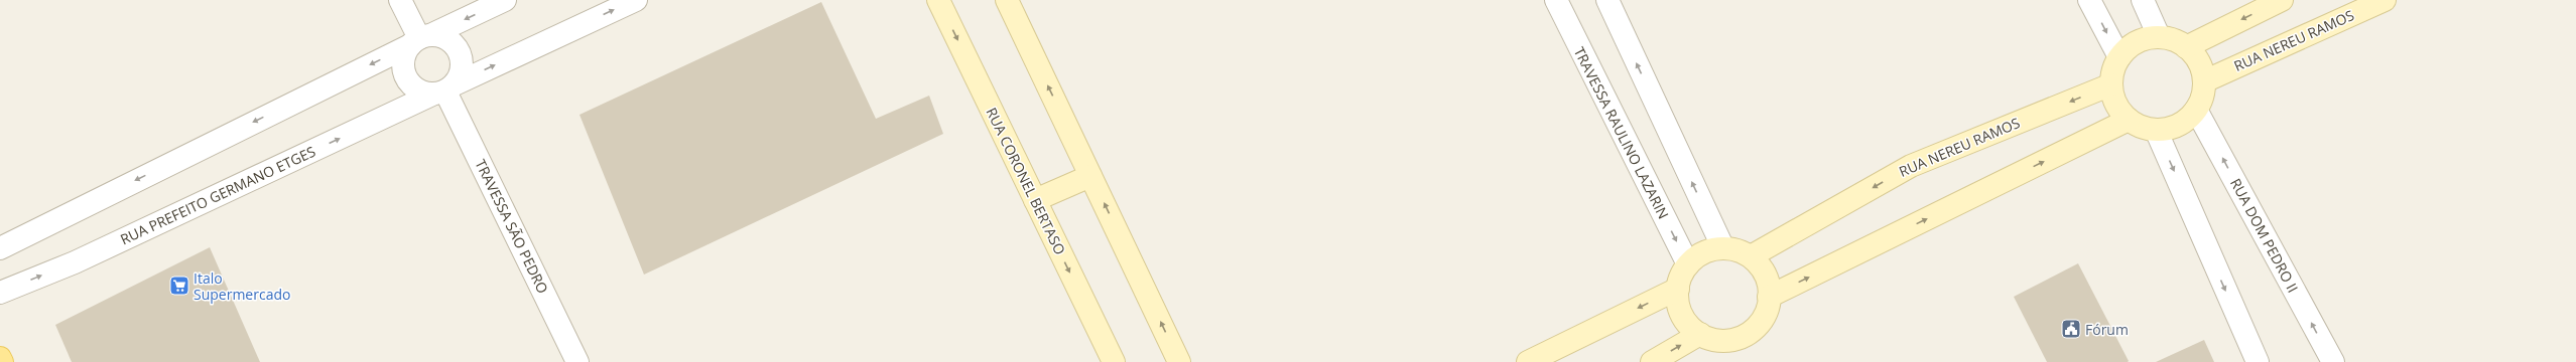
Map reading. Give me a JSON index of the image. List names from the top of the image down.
{
  "streets": {
    "street": [
      "RUA NEREU RAMOS",
      "TRAVESSA RAULINO LAZARIN",
      "RUA CORONEL BERTASO",
      "RUA PREFEITO GERMANO ETGES",
      "TRAVESSA SÃO PEDRO",
      "RUA DOM PEDRO II"
    ]
  },
  "crossings": [
    ["RUA NEREU RAMOS", "TRAVESSA RAULINO LAZARIN"],
    ["RUA NEREU RAMOS", "RUA DOM PEDRO II"],
    ["RUA PREFEITO GERMANO ETGES", "TRAVESSA SÃO PEDRO"]
  ],
  "places": {
    "supermarket": ["Italo Supermercado"],
    "public building": ["Fórum"]
  }
}
